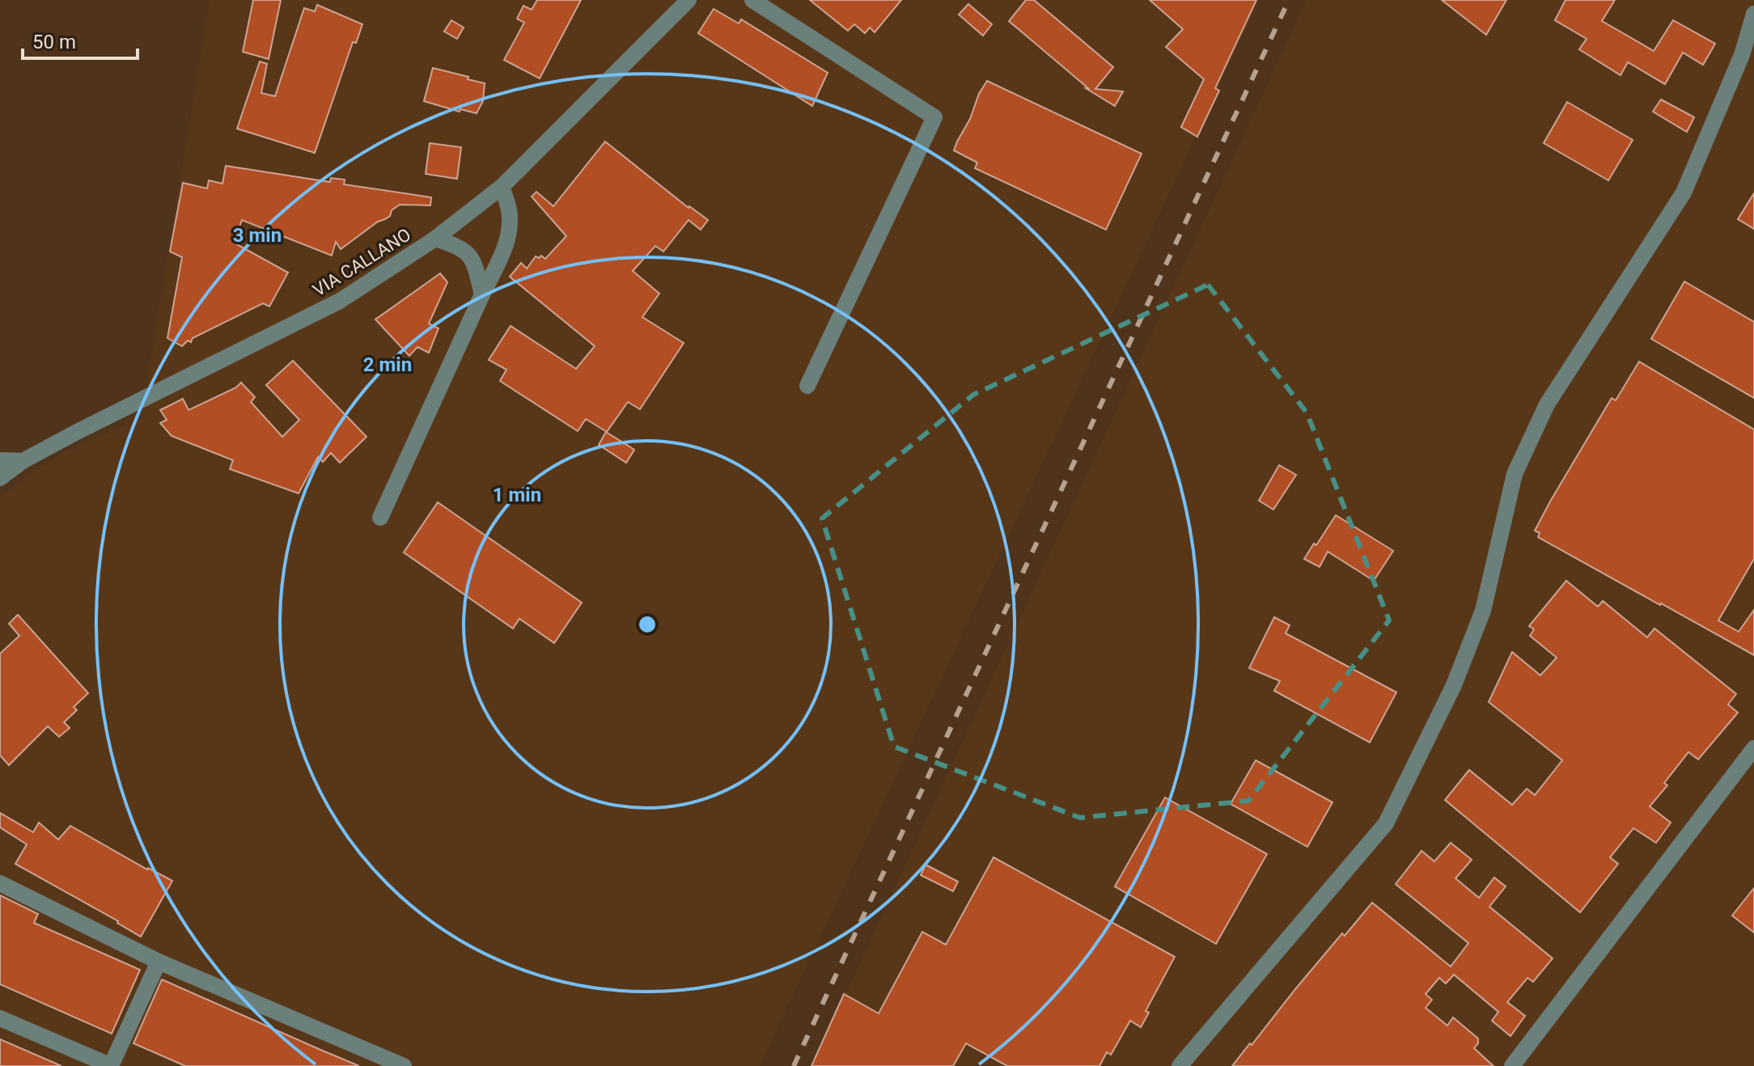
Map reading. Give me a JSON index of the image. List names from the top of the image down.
{
  "streets": {
    "street": ["VIA CALLANO"]
  },
  "scale_bar": "50 m",
  "rings": ["3 min", "2 min", "1 min"]
}
